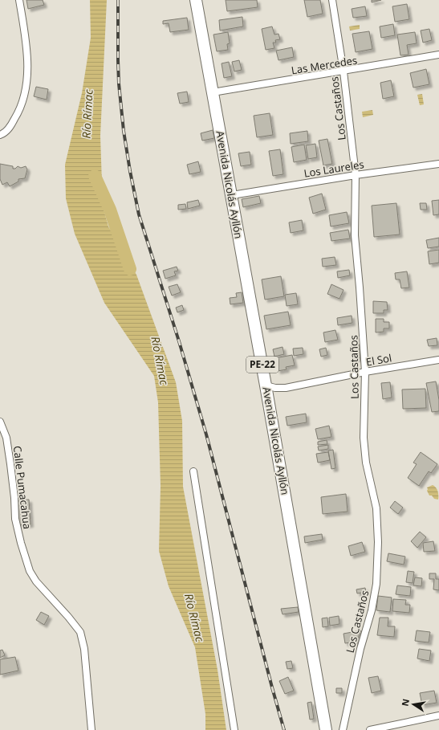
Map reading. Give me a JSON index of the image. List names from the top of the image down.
{
  "streets": {
    "highway": ["Avenida Nicolás Ayllón", "PE-22"],
    "street": [
      "Las Mercedes",
      "Los Castaños",
      "Los Laureles",
      "El Sol",
      "Calle Pumacahua"
    ]
  },
  "crossings": [
    ["Las Mercedes", "Los Castaños"],
    ["Las Mercedes", "Avenida Nicolás Ayllón"],
    ["Los Castaños", "Los Laureles"],
    ["Los Castaños", "El Sol"],
    ["Los Laureles", "Avenida Nicolás Ayllón"],
    ["Avenida Nicolás Ayllón", "El Sol"]
  ],
  "water": ["Río Rímac"],
  "north": "left"
}
